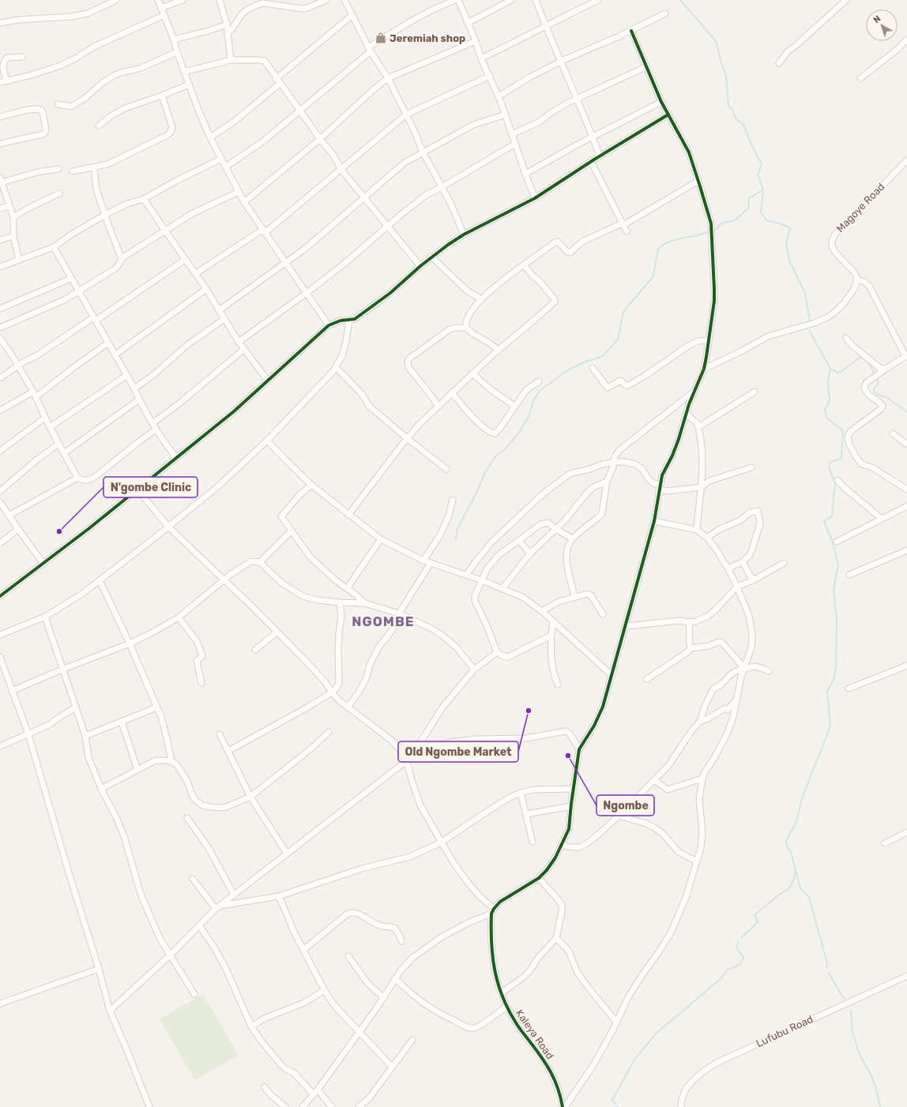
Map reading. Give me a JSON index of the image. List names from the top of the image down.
{
  "streets": {
    "street": ["Magoye Road", "Lufubu Road", "Kaleya Road"]
  },
  "districts": ["NGOMBE"],
  "places": {
    "shop": ["Jeremiah shop"],
    "other": ["N'gombe Clinic", "Old Ngombe Market", "Ngombe"]
  },
  "north": "top left"
}
